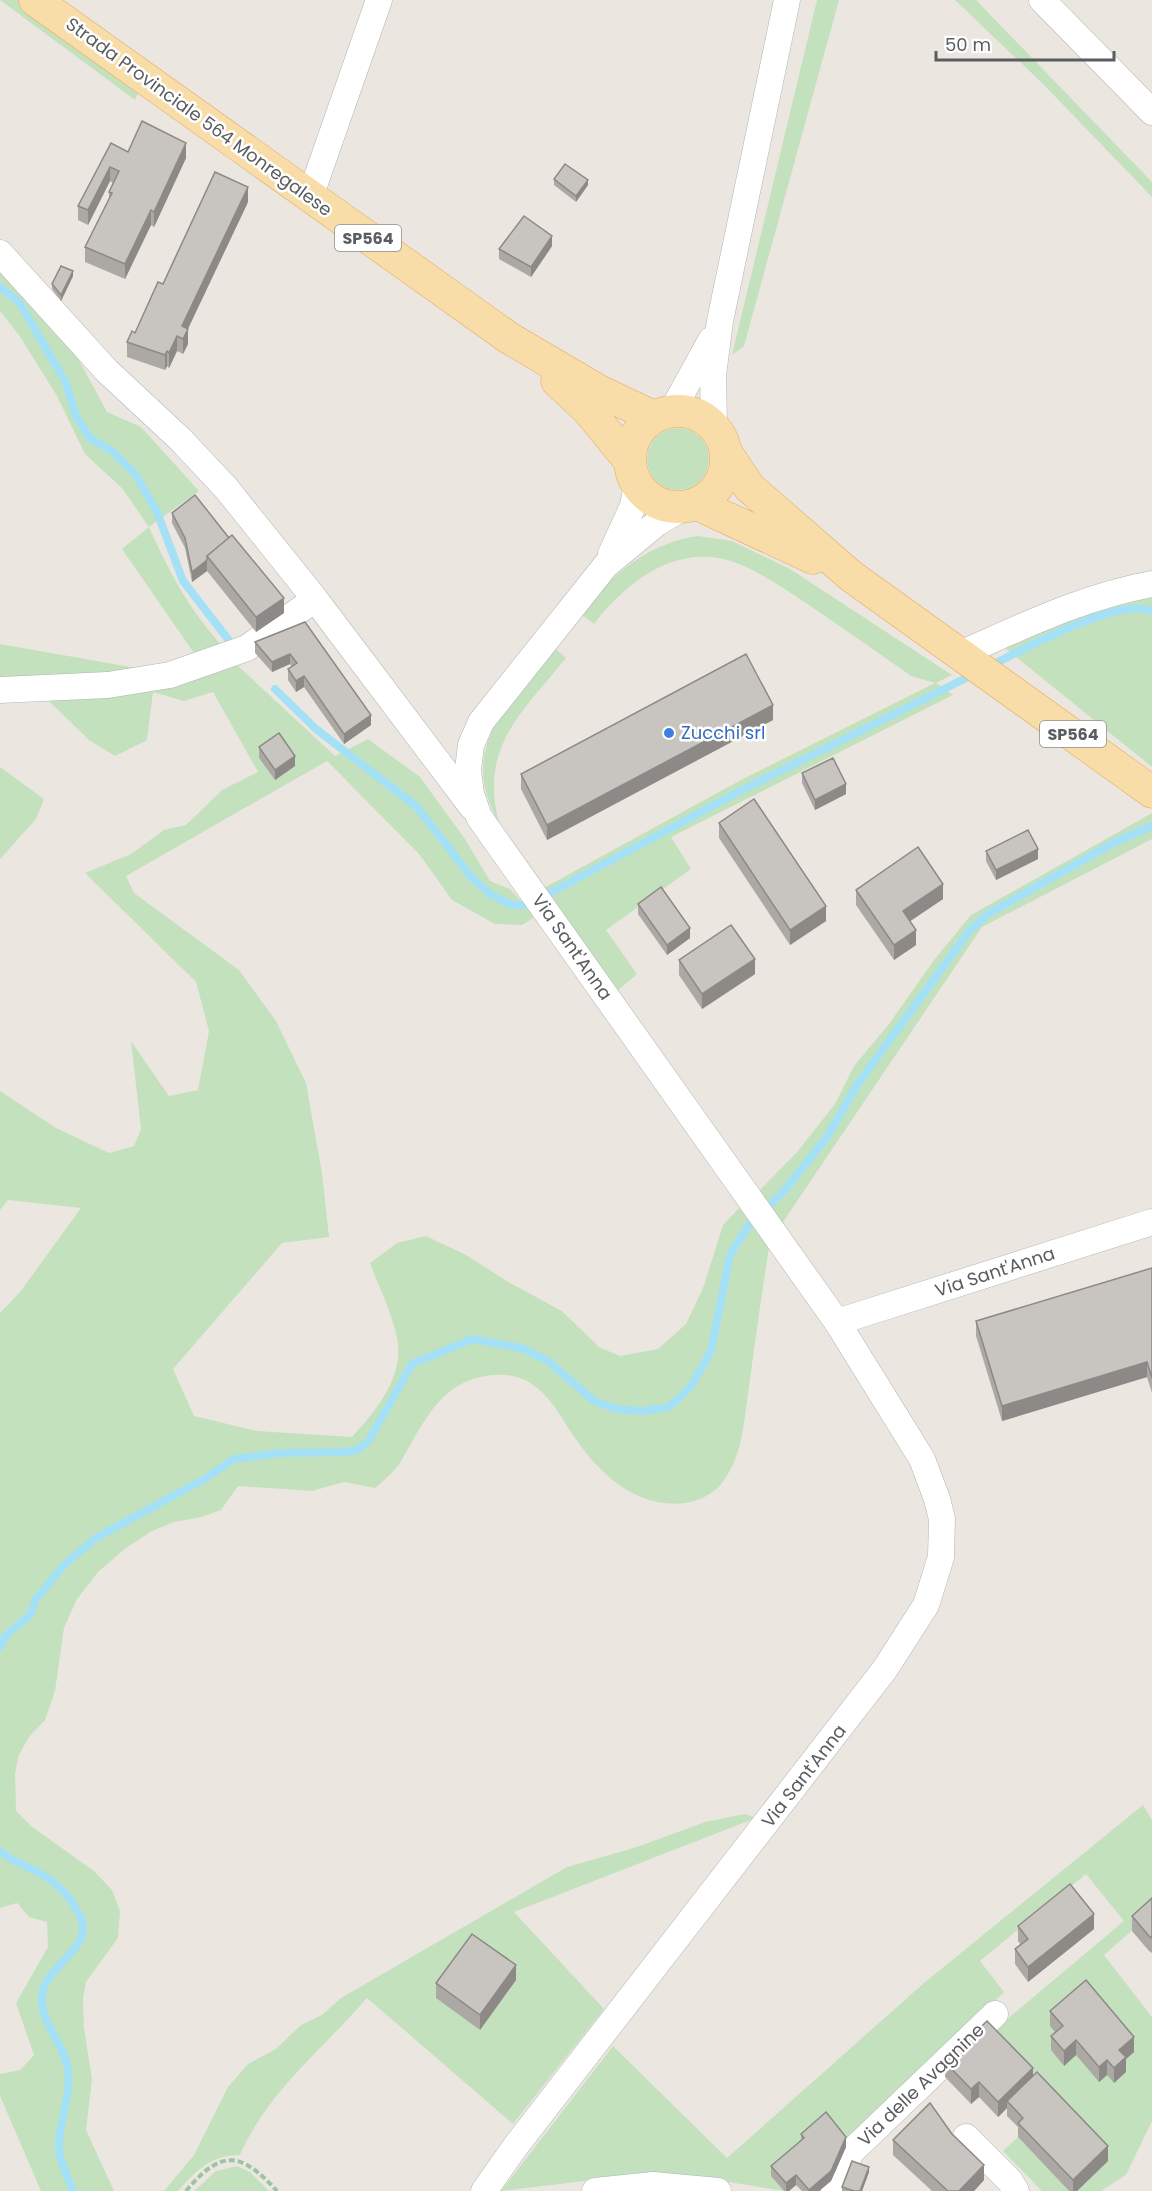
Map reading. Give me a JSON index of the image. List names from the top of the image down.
{
  "streets": {
    "main road": ["Strada Provinciale 564 Monregalese", "SP564"],
    "street": ["Via Sant'Anna", "Via delle Avagnine"]
  },
  "crossings": [
    ["Strada Provinciale 564 Monregalese", "Via Sant'Anna"]
  ],
  "places": ["Zucchi srl"],
  "scale_bar": "50 m"
}
